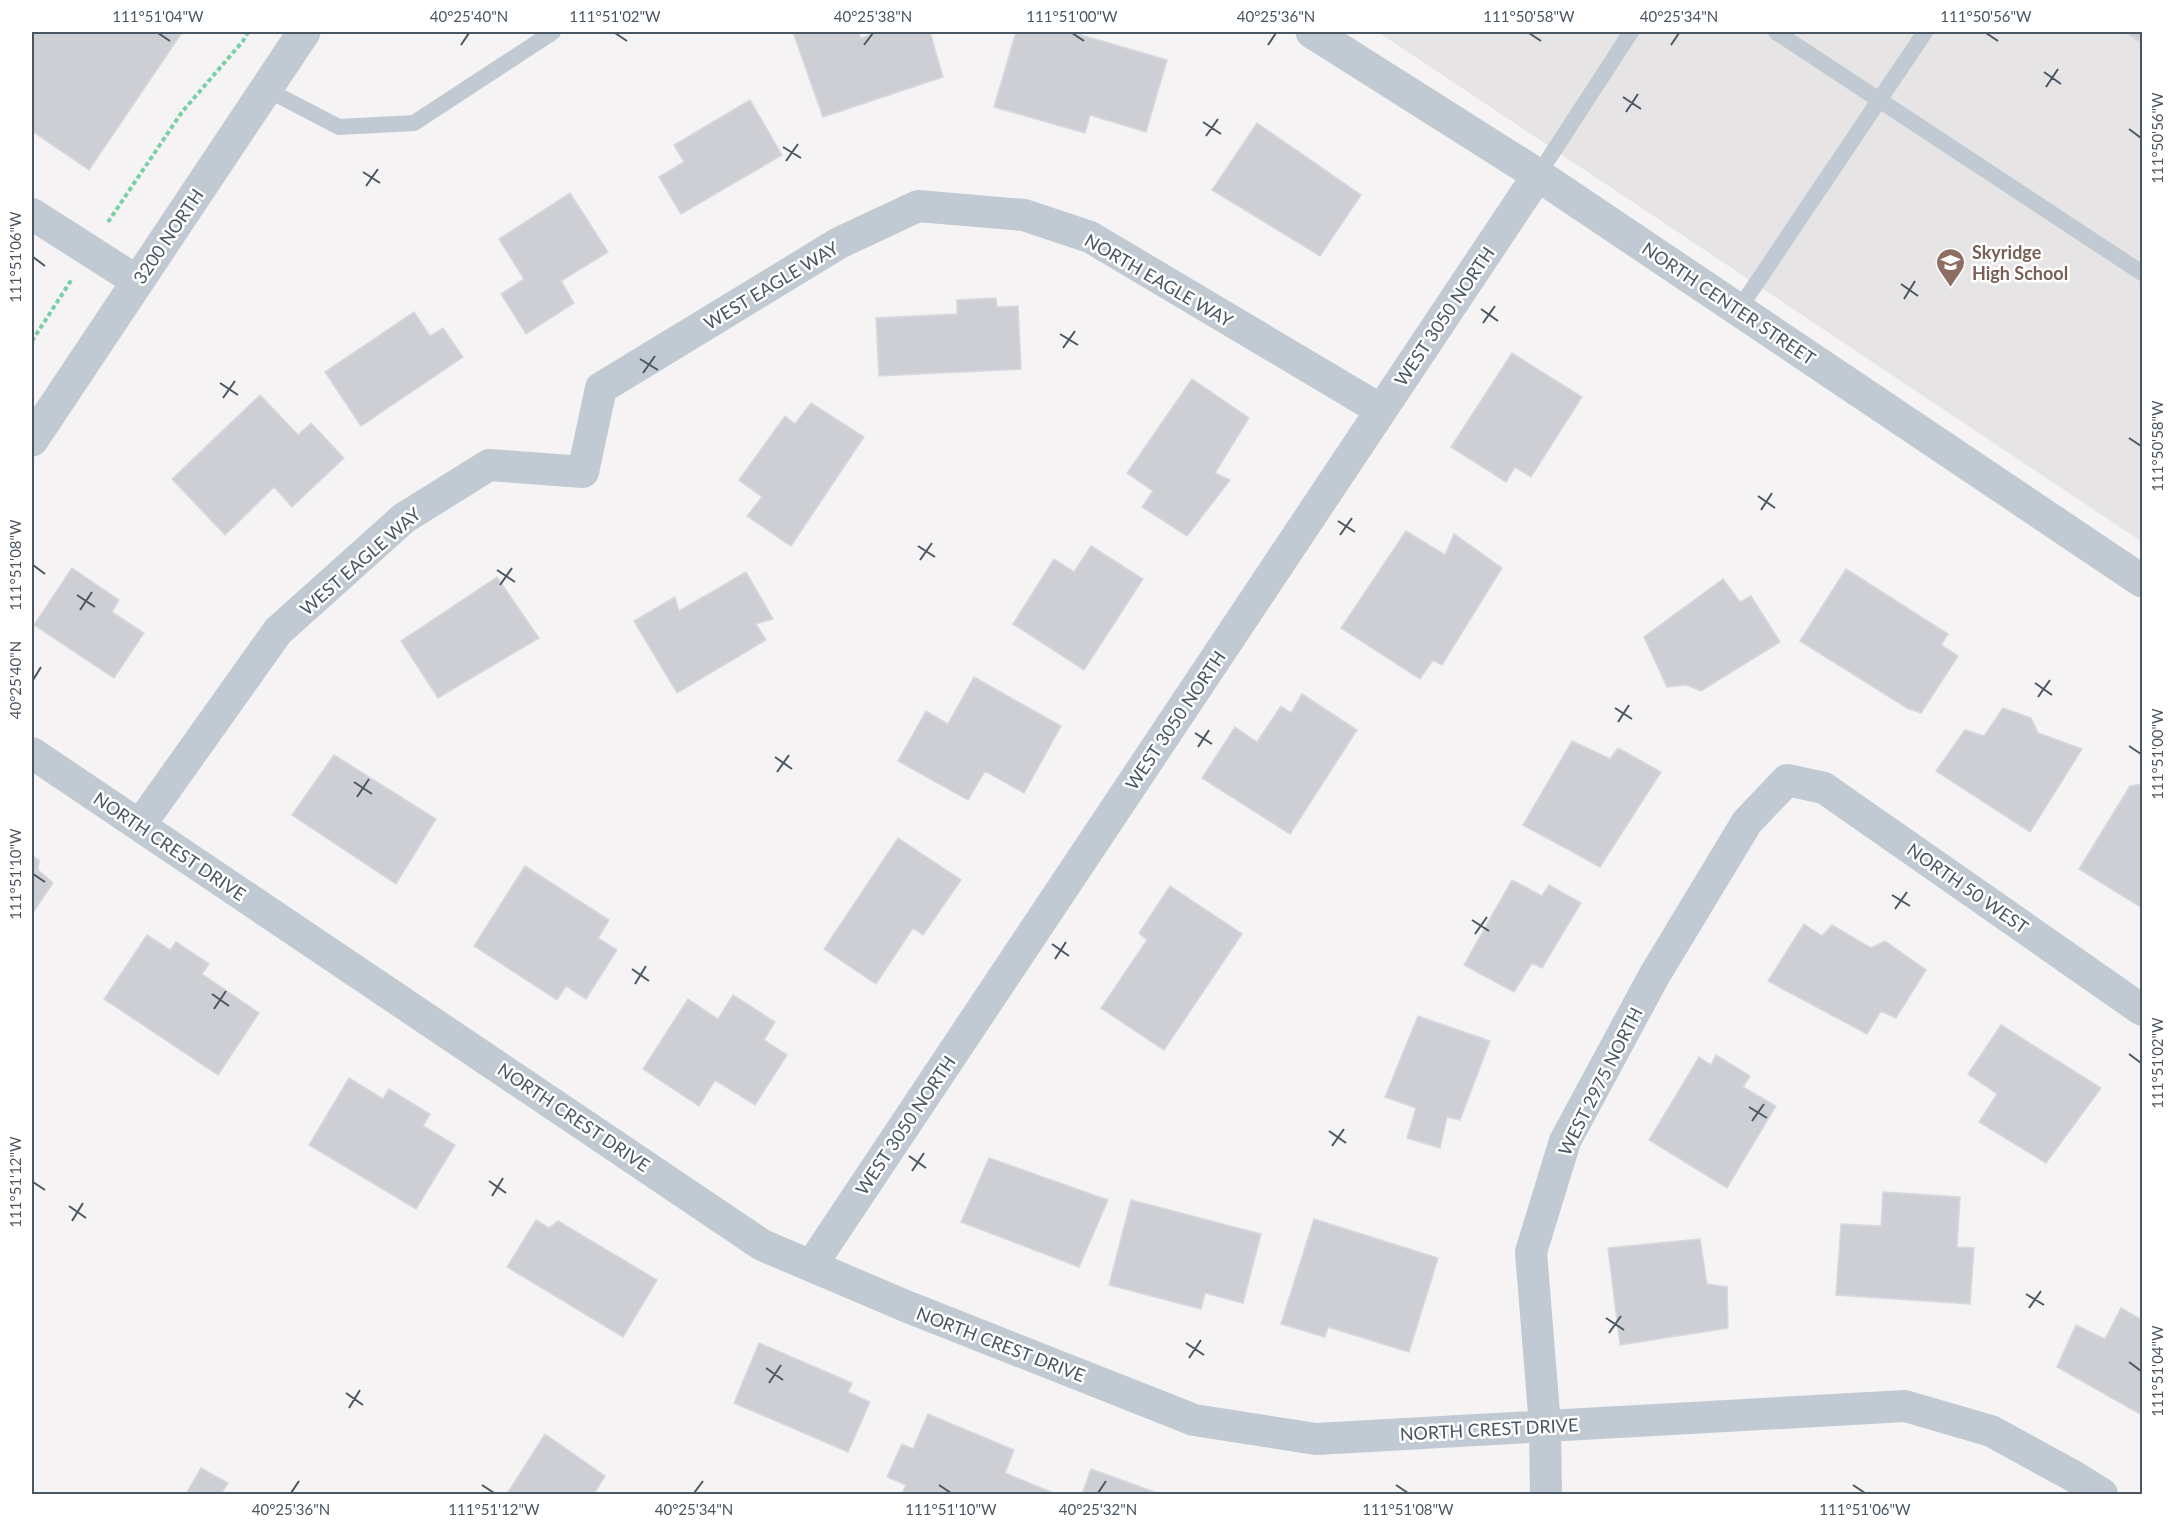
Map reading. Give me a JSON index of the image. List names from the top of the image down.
{
  "streets": {
    "street": [
      "3200 NORTH",
      "NORTH EAGLE WAY",
      "WEST EAGLE WAY",
      "NORTH CENTER STREET",
      "WEST 3050 NORTH",
      "NORTH CREST DRIVE",
      "NORTH 50 WEST",
      "WEST 2975 NORTH"
    ]
  },
  "crossings": [
    ["NORTH EAGLE WAY", "WEST EAGLE WAY"],
    ["NORTH EAGLE WAY", "WEST 3050 NORTH"],
    ["WEST EAGLE WAY", "NORTH CREST DRIVE"],
    ["NORTH CENTER STREET", "WEST 3050 NORTH"],
    ["WEST 3050 NORTH", "NORTH CREST DRIVE"],
    ["NORTH CREST DRIVE", "WEST 2975 NORTH"],
    ["NORTH 50 WEST", "WEST 2975 NORTH"]
  ],
  "places": {
    "school or university": ["Skyridge High School"]
  },
  "coordinates": [
    "111°51'04\"W",
    "40°25'40\"N",
    "111°51'02\"W",
    "40°25'38\"N",
    "111°51'00\"W",
    "40°25'36\"N",
    "111°50'58\"W",
    "40°25'34\"N",
    "111°50'56\"W",
    "111°51'06\"W",
    "111°51'08\"W",
    "111°51'10\"W",
    "111°51'12\"W",
    "40°25'32\"N"
  ]
}
